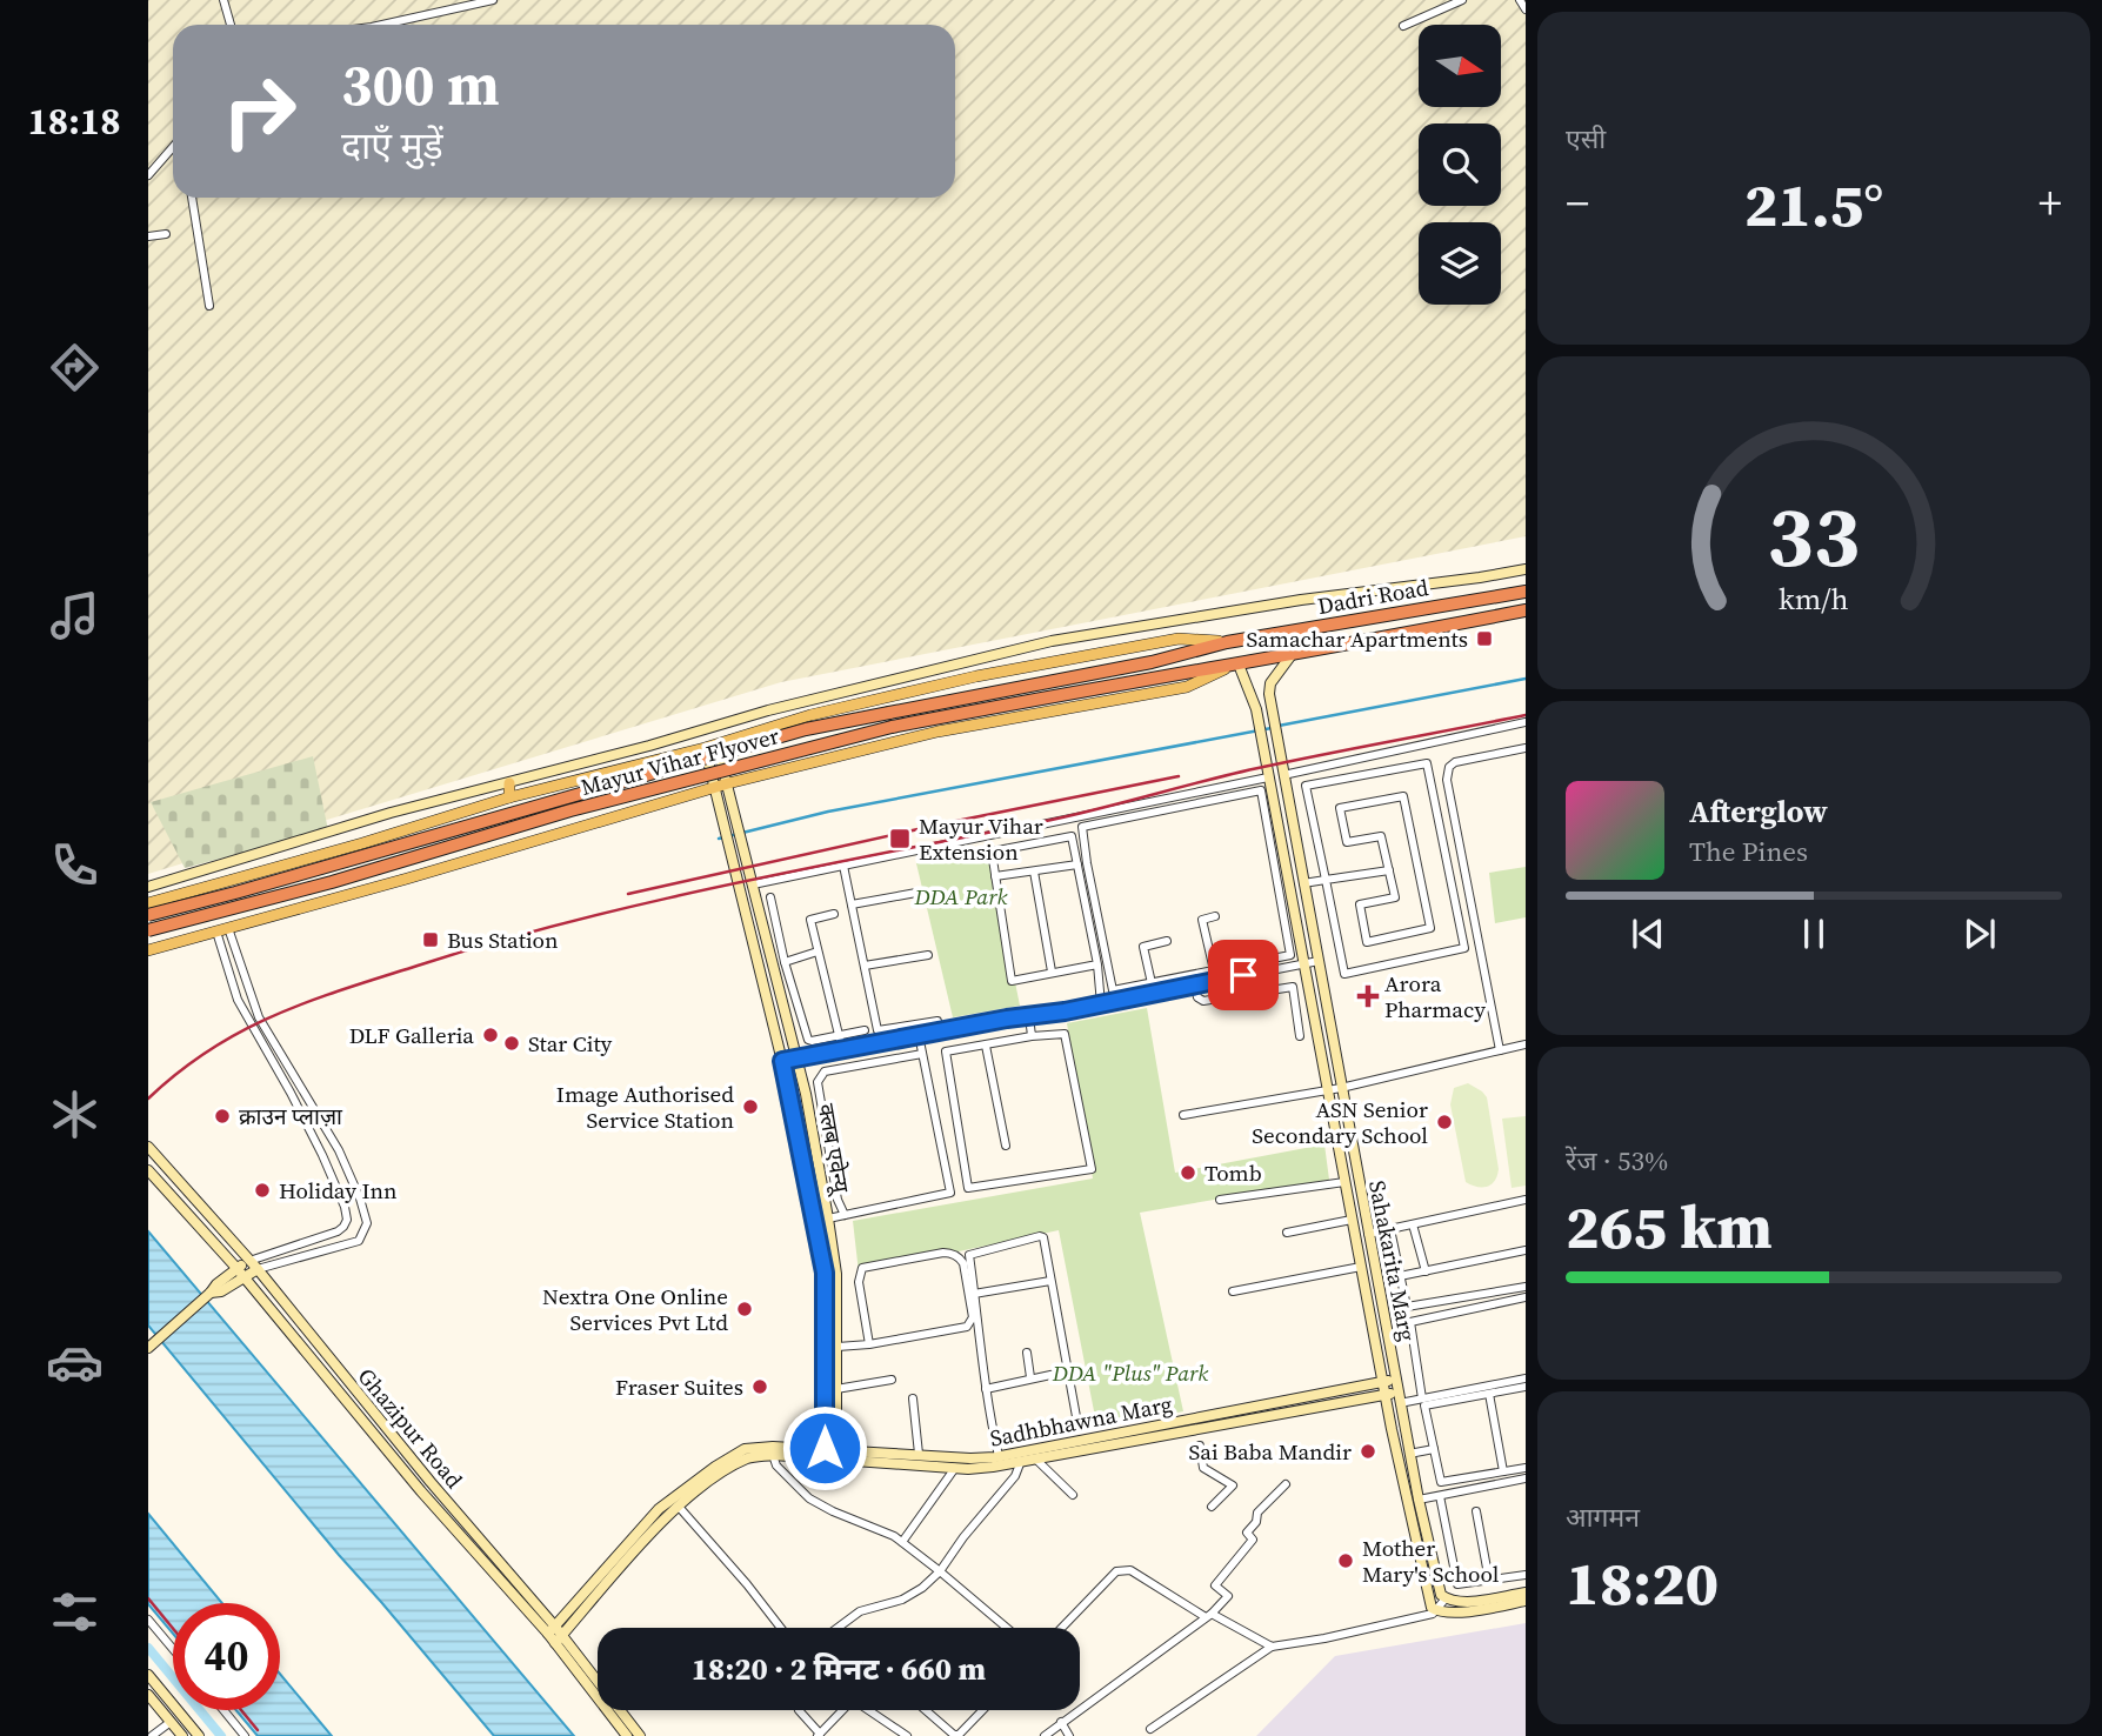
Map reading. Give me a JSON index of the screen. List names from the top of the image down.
{
  "streets": {
    "highway": ["Dadri Road", "Mayur Vihar Flyover"],
    "street": [
      "क्लब एवेन्यू",
      "Sahakarita Marg",
      "Sadhbhawna Marg",
      "Ghazipur Road"
    ]
  },
  "crossings": [
    ["Dadri Road", "Mayur Vihar Flyover"],
    ["Dadri Road", "Sahakarita Marg"],
    ["Mayur Vihar Flyover", "Sahakarita Marg"],
    ["क्लब एवेन्यू", "Sadhbhawna Marg"],
    ["Sahakarita Marg", "Sadhbhawna Marg"],
    ["Sadhbhawna Marg", "Ghazipur Road"]
  ],
  "parks": ["DDA Park", "DDA \"Plus\" Park"],
  "places": {
    "transit": ["Samachar Apartments", "Mayur Vihar Extension", "Bus Station"],
    "health": ["Arora Pharmacy"],
    "other": [
      "DLF Galleria",
      "Star City",
      "Image Authorised Service Station",
      "क्राउन प्लाज़ा",
      "ASN Senior Secondary School",
      "Tomb",
      "Holiday Inn",
      "Nextra One Online Services Pvt Ltd",
      "Fraser Suites",
      "Sai Baba Mandir",
      "Mother Mary's School"
    ]
  },
  "north": "right",
  "page": {
    "tabs": "18:18",
    "tile": [
      "एसी",
      ["रेंज · 53%", "265 km"],
      ["आगमन", "18:20"]
    ],
    "turn": ["300 m", "दाएँ मुड़ें"],
    "heat": ["−", "21.5°", "+"],
    "song": ["Afterglow", "The Pines"],
    "limit": "40",
    "trip": "18:20 · 2 मिनट · 660 m",
    "gauge": ["33", "km/h"]
  }
}
